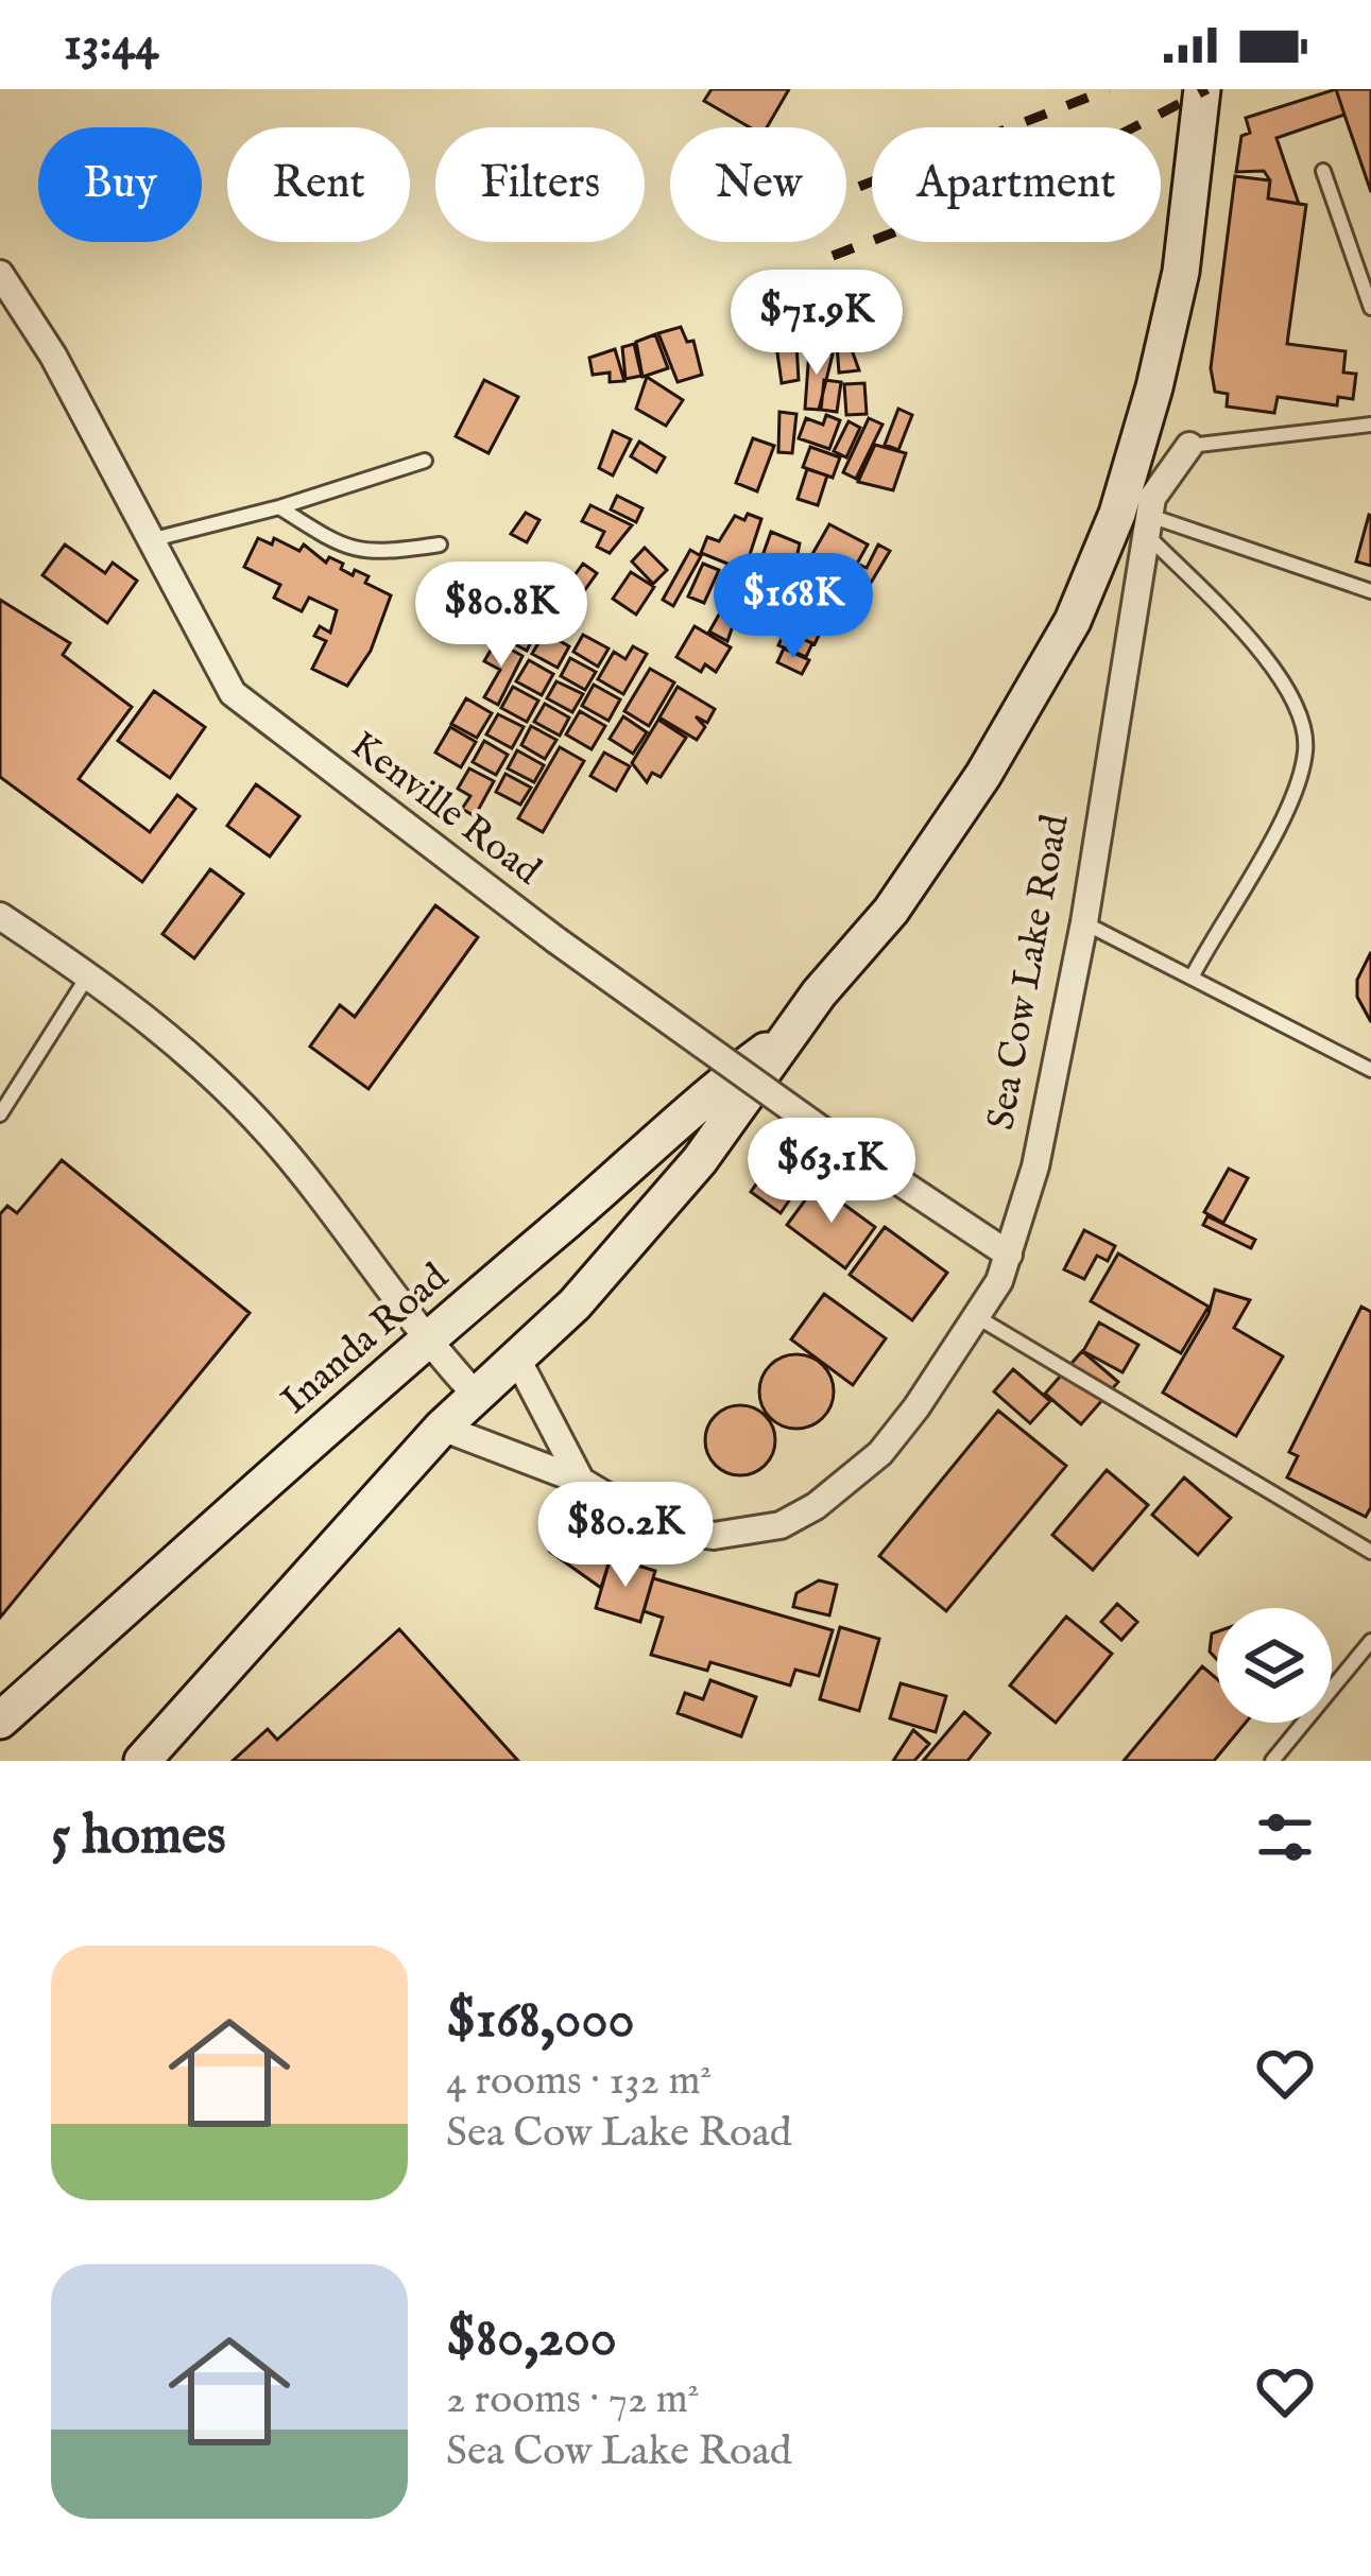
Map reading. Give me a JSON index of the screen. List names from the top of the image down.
{
  "streets": {
    "main road": ["Inanda Road"],
    "street": ["Kenville Road", "Sea Cow Lake Road"]
  },
  "crossings": [
    ["Kenville Road", "Sea Cow Lake Road"],
    ["Sea Cow Lake Road", "Inanda Road"]
  ],
  "page": {
    "status": "13:44",
    "chip": [
      "Buy",
      "Rent",
      "Filters",
      "New",
      "Apartment"
    ],
    "price": [
      "$71.9K",
      "$168K",
      "$80.8K",
      "$63.1K",
      "$80.2K"
    ],
    "heading": "5 homes",
    "list": [
      {
        "name": "$168,000",
        "note": "4 rooms · 132 m² · Sea Cow Lake Road"
      },
      {
        "name": "$80,200",
        "note": "2 rooms · 72 m² · Sea Cow Lake Road"
      }
    ]
  }
}
